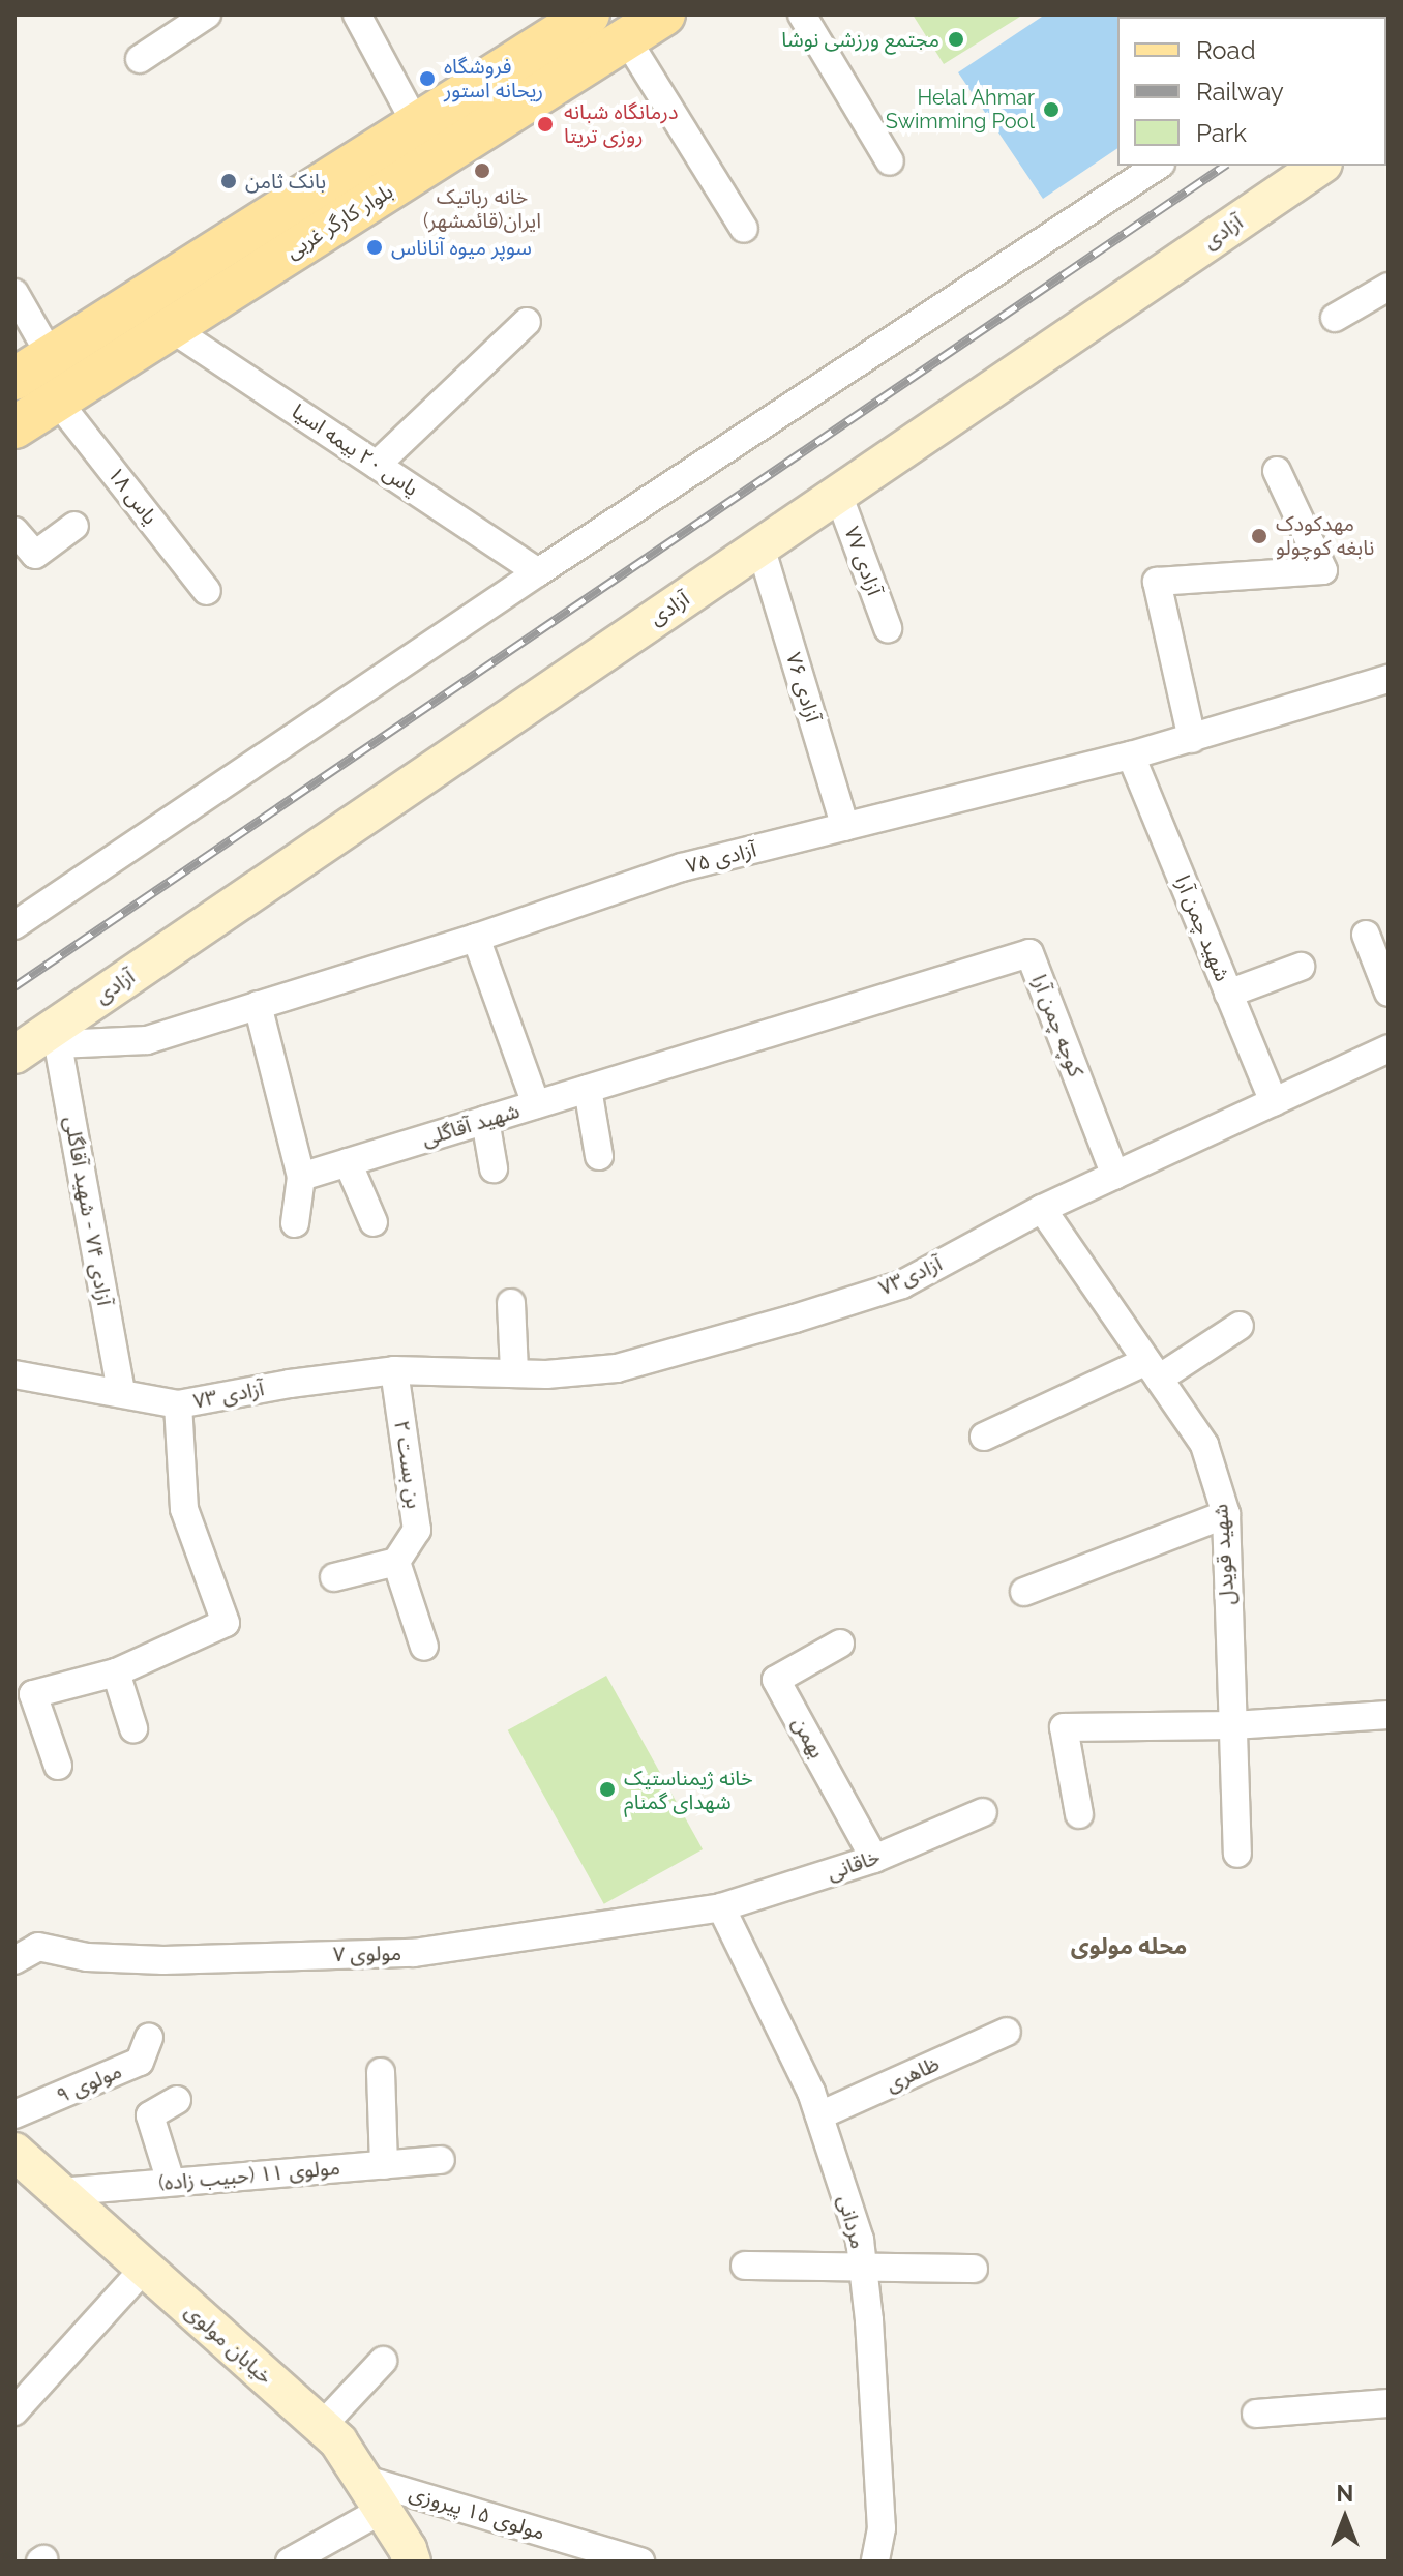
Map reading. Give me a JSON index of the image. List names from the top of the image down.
{
  "streets": {
    "main road": ["بلوار کارگر غربی"],
    "street": [
      "آزادی",
      "یاس ۲۰ بیمه اسیا",
      "یاس ۱۸",
      "آزادی ۷۷",
      "آزادی ۷۶",
      "آزادی ۷۵",
      "شهید چمن آرا",
      "کوچه چمن آرا",
      "شهید آقاگلی",
      "آزادی ۷۴ - شهید آقاگلی",
      "آزادی۷۳",
      "آزادی ۷۳",
      "بن بست ۲",
      "شهید قویدل",
      "بهمن",
      "خاقانی",
      "مولوی ۷",
      "ظاهری",
      "مولوی ۹",
      "مولوی ۱۱ (حبیب زاده)",
      "مردانی",
      "خیابان مولوی",
      "مولوی ۱۵ پیروزی"
    ]
  },
  "crossings": [
    ["بلوار کارگر غربی", "یاس ۲۰ بیمه اسیا"],
    ["بلوار کارگر غربی", "یاس ۱۸"],
    ["آزادی", "آزادی ۷۷"],
    ["آزادی", "آزادی ۷۶"],
    ["آزادی", "آزادی ۷۵"],
    ["آزادی", "آزادی ۷۴ - شهید آقاگلی"],
    ["آزادی ۷۶", "آزادی ۷۵"],
    ["آزادی ۷۵", "شهید چمن آرا"],
    ["آزادی ۷۵", "آزادی ۷۴ - شهید آقاگلی"],
    ["شهید چمن آرا", "آزادی۷۳"],
    ["کوچه چمن آرا", "شهید آقاگلی"],
    ["کوچه چمن آرا", "آزادی۷۳"],
    ["آزادی ۷۴ - شهید آقاگلی", "آزادی ۷۳"],
    ["آزادی۷۳", "آزادی ۷۳"],
    ["آزادی۷۳", "بن بست ۲"],
    ["آزادی۷۳", "شهید قویدل"],
    ["آزادی ۷۳", "بن بست ۲"],
    ["بهمن", "خاقانی"],
    ["خاقانی", "مولوی ۷"],
    ["خاقانی", "مردانی"],
    ["مولوی ۷", "مردانی"],
    ["ظاهری", "مردانی"],
    ["مولوی ۱۱ (حبیب زاده)", "خیابان مولوی"],
    ["خیابان مولوی", "مولوی ۱۵ پیروزی"]
  ],
  "districts": ["محله مولوی"],
  "places": [
    "مجتمع ورزشی نوشا",
    "فروشگاه ریحانه‌ استور",
    "Helal Ahmar Swimming Pool",
    "درمانگاه شبانه روزی تریتا",
    "خانه رباتیک ایران(قائمشهر)",
    "بانک ثامن",
    "سوپر میوه آناناس",
    "مهدکودک نابغه کوچولو",
    "خانه ژیمناستیک شهدای گمنام"
  ],
  "legend": ["Road", "Railway", "Park"],
  "north": "top"
}
